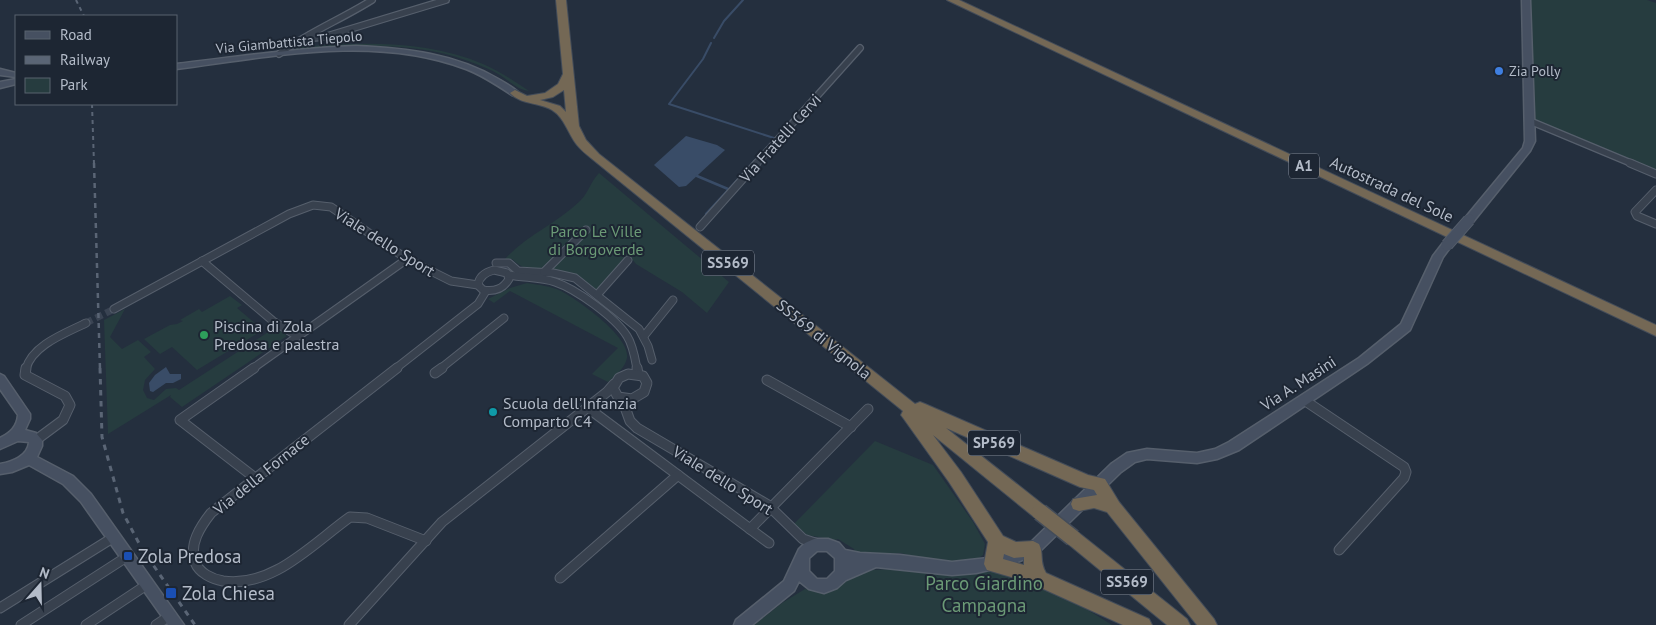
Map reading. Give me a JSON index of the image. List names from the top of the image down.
{
  "streets": {
    "highway": [
      "A1",
      "Autostrada del Sole",
      "SS569",
      "SS569 di Vignola",
      "SP569"
    ],
    "street": [
      "Via Giambattista Tiepolo",
      "Via Fratelli Cervi",
      "Viale dello Sport",
      "Via A. Masini",
      "Via della Fornace"
    ]
  },
  "crossings": [
    ["Via Giambattista Tiepolo", "SS569"],
    ["Viale dello Sport", "Via A. Masini"],
    ["Viale dello Sport", "Via della Fornace"],
    ["SS569", "SS569 di Vignola"],
    ["SS569 di Vignola", "SP569"],
    ["Via A. Masini", "SP569"]
  ],
  "parks": ["Parco Le Ville di Borgoverde", "Parco Giardino Campagna"],
  "places": {
    "other": ["Zia Polly", "Piscina di Zola Predosa e palestra", "Scuola dell'Infanzia Comparto C4"],
    "transit": ["Zola Predosa", "Zola Chiesa"]
  },
  "legend": ["Road", "Railway", "Park"],
  "north": "top"
}
